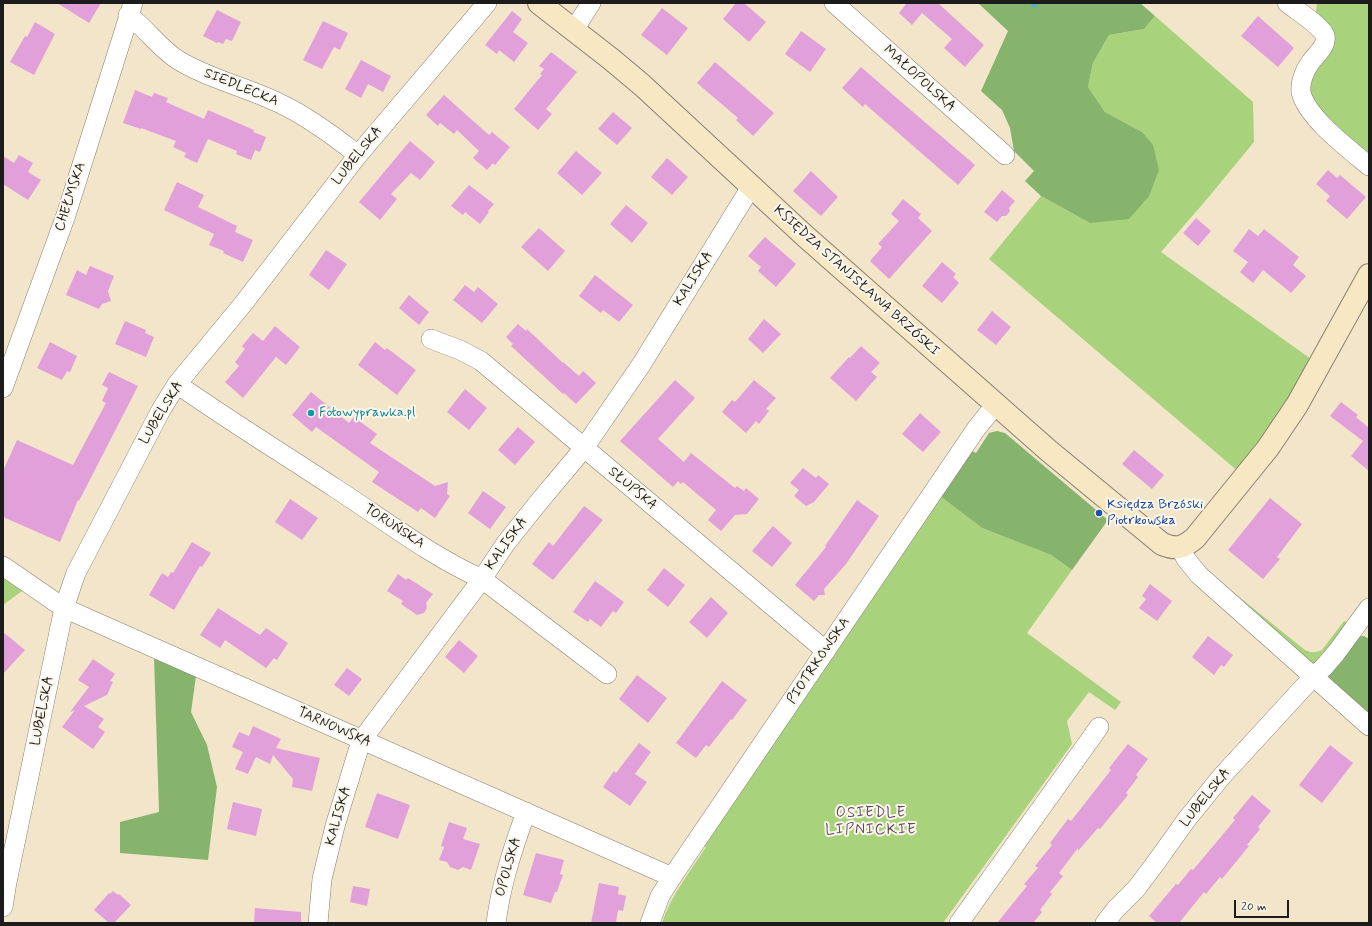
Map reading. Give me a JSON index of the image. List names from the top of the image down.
{
  "streets": {
    "street": [
      "MAŁOPOLSKA",
      "SIEDLECKA",
      "LUBELSKA",
      "CHEŁMSKA",
      "KALISKA",
      "KSIĘDZA STANISŁAWA BRZÓSKI",
      "SŁUPSKA",
      "TORUŃSKA",
      "PIOTRKOWSKA",
      "TARNOWSKA",
      "OPOLSKA"
    ]
  },
  "crossings": [
    ["SIEDLECKA", "LUBELSKA"],
    ["SIEDLECKA", "CHEŁMSKA"],
    ["LUBELSKA", "TORUŃSKA"],
    ["LUBELSKA", "TARNOWSKA"],
    ["KALISKA", "KSIĘDZA STANISŁAWA BRZÓSKI"],
    ["KALISKA", "SŁUPSKA"],
    ["KALISKA", "TORUŃSKA"],
    ["KALISKA", "TARNOWSKA"],
    ["KSIĘDZA STANISŁAWA BRZÓSKI", "PIOTRKOWSKA"],
    ["SŁUPSKA", "PIOTRKOWSKA"],
    ["PIOTRKOWSKA", "TARNOWSKA"],
    ["TARNOWSKA", "OPOLSKA"]
  ],
  "districts": ["OSIEDLE LIPNICKIE"],
  "places": ["Fotowyprawka.pl", "Księdza Brzóski Piotrkowska"],
  "scale_bar": "20 m"
}
